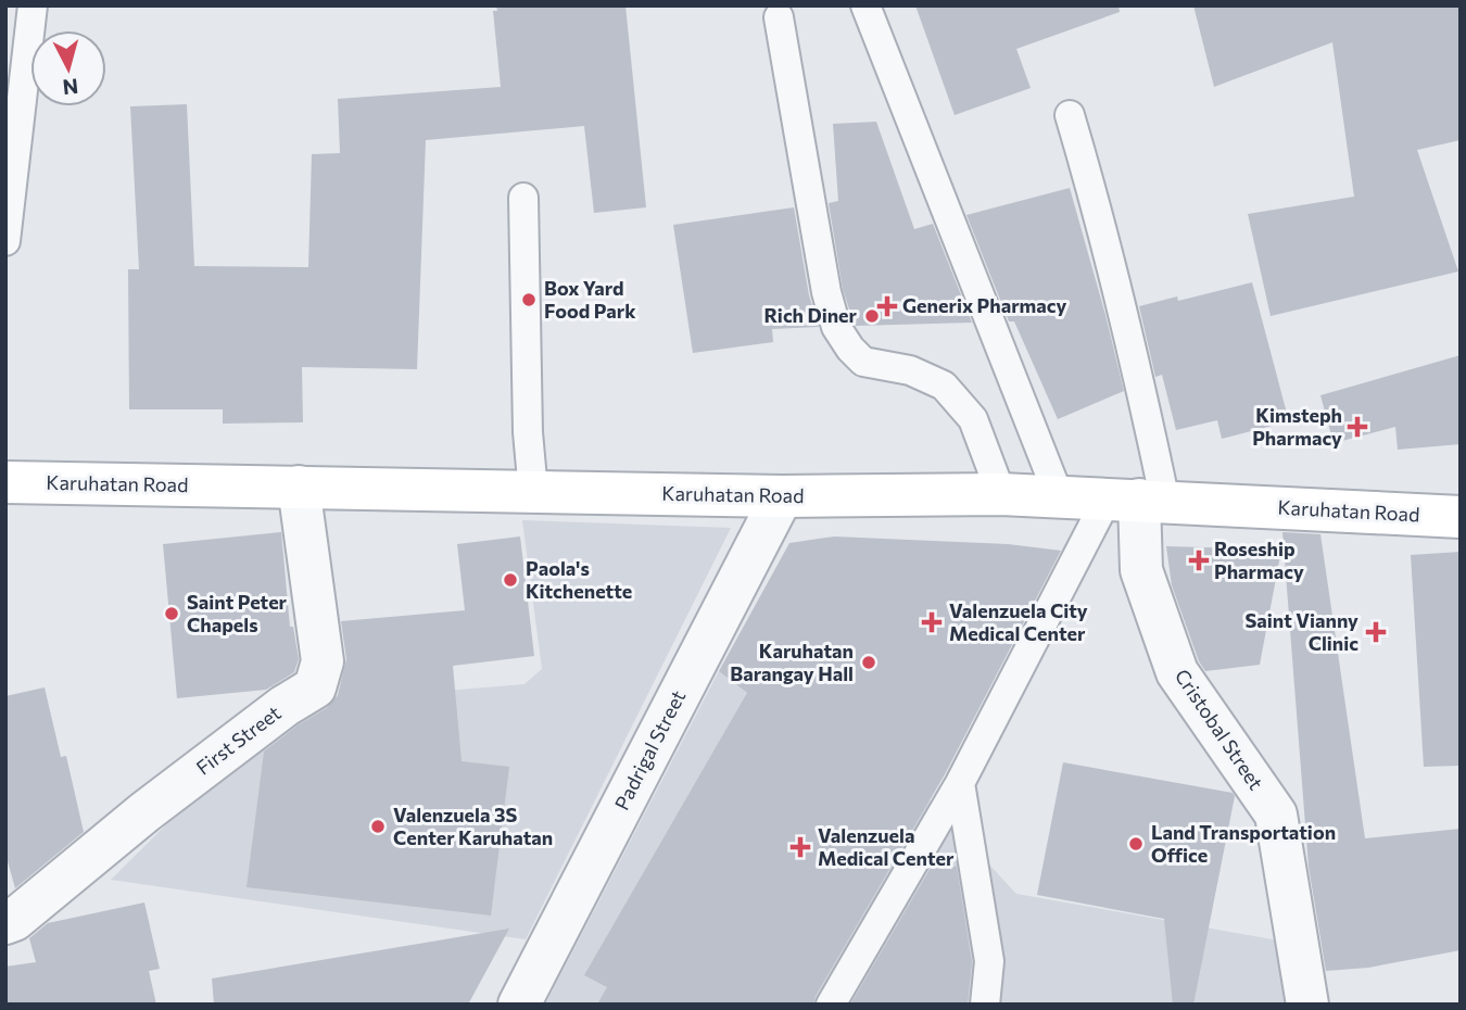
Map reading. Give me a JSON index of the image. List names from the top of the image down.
{
  "streets": {
    "main road": ["Karuhatan Road"],
    "street": ["Cristobal Street", "First Street", "Padrigal Street"]
  },
  "crossings": [
    ["Karuhatan Road", "Cristobal Street"],
    ["Karuhatan Road", "First Street"],
    ["Karuhatan Road", "Padrigal Street"]
  ],
  "places": {
    "other": [
      "Box Yard Food Park",
      "Rich Diner",
      "Paola's Kitchenette",
      "Saint Peter Chapels",
      "Karuhatan Barangay Hall",
      "Valenzuela 3S Center Karuhatan",
      "Land Transportation Office"
    ],
    "health": [
      "Generix Pharmacy",
      "Kimsteph Pharmacy",
      "Roseship Pharmacy",
      "Valenzuela City Medical Center",
      "Saint Vianny Clinic",
      "Valenzuela Medical Center"
    ]
  },
  "north": "bottom"
}
